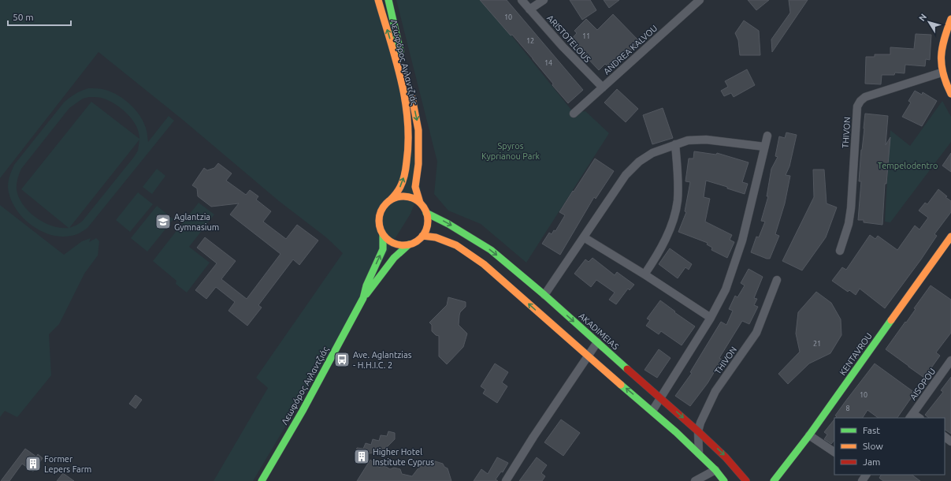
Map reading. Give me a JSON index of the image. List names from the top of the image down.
{
  "streets": {
    "main road": ["Λεωφόρος Αγλαντζιάς", "AKADIMEIAS", "KENTAVROU"],
    "street": [
      "ARISTOTELOUS",
      "ANDREA KALVOU",
      "THIVON",
      "AISOPOU"
    ]
  },
  "crossings": [
    ["ARISTOTELOUS", "ANDREA KALVOU"],
    ["Λεωφόρος Αγλαντζιάς", "AKADIMEIAS"],
    ["THIVON", "AKADIMEIAS"]
  ],
  "parks": ["Spyros Kyprianou Park", "Tempelodentro"],
  "places": {
    "school or university": ["Aglantzia Gymnasium"],
    "bus stop": ["Ave. Aglantzias - H.H.I.C. 2"],
    "building": ["Higher Hotel Institute Cyprus", "Former Lepers Farm"]
  },
  "house_numbers": [
    "10",
    "11",
    "12",
    "14",
    "21",
    "10",
    "8"
  ],
  "legend": ["Fast", "Slow", "Jam"],
  "scale_bar": "50 m",
  "north": "top left"
}
